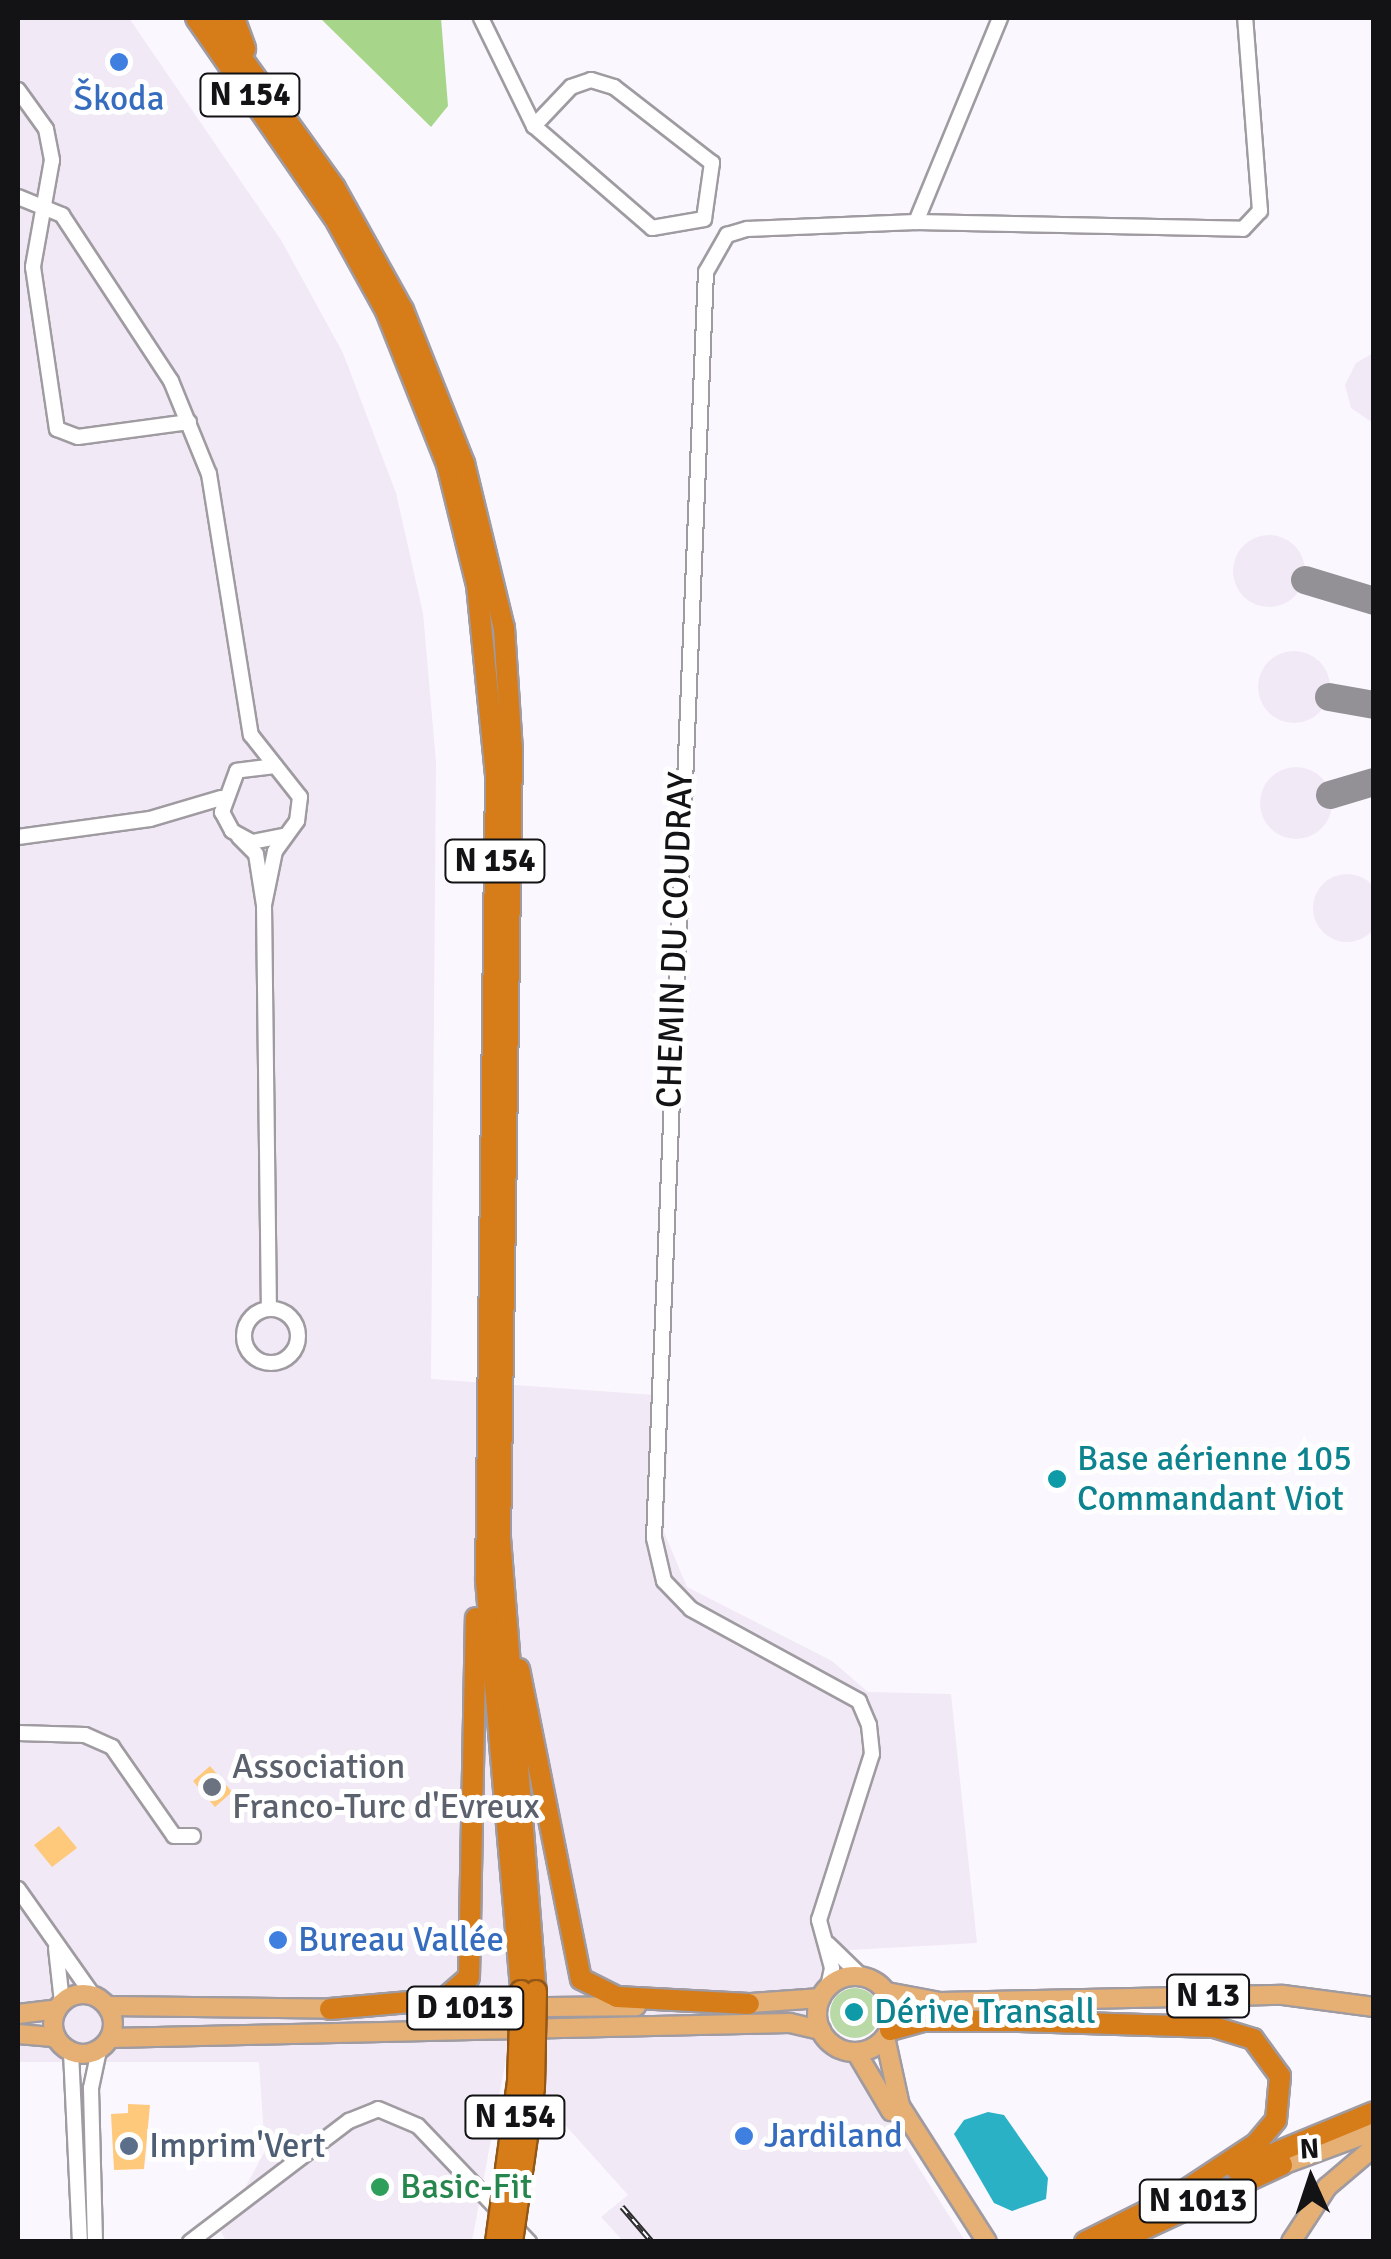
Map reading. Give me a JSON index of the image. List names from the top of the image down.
{
  "streets": {
    "highway": ["N 154", "N 1013"],
    "main road": ["N 13", "D 1013"],
    "street": ["CHEMIN DU COUDRAY"]
  },
  "crossings": [
    ["CHEMIN DU COUDRAY", "N 13"],
    ["CHEMIN DU COUDRAY", "D 1013"],
    ["N 13", "D 1013"]
  ],
  "places": [
    "Škoda",
    "Base aérienne 105 Commandant Viot",
    "Association Franco-Turc d'Evreux",
    "Bureau Vallée",
    "Dérive Transall",
    "Jardiland",
    "Imprim'Vert",
    "Basic-Fit"
  ],
  "north": "top"
}
